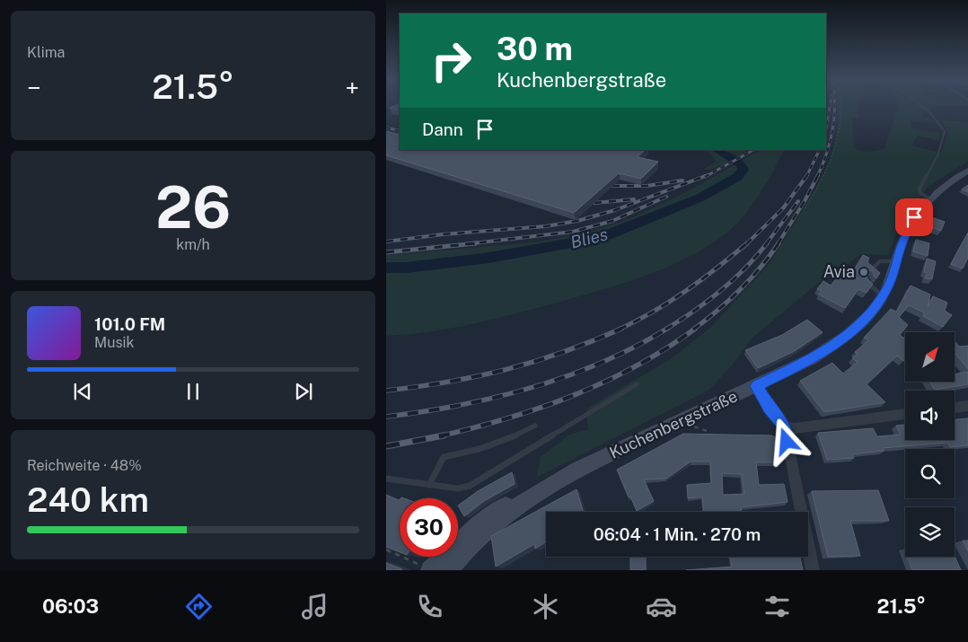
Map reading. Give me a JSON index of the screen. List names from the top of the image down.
{
  "streets": {
    "main road": ["Kuchenbergstraße"]
  },
  "water": ["Blies"],
  "places": ["Avia"],
  "north": "top right",
  "page": {
    "tile": [
      "Klima",
      ["26", "km/h"],
      ["Reichweite · 48%", "240 km"]
    ],
    "turn": ["30 m", "Kuchenbergstraße"],
    "heat": ["−", "21.5°", "+"],
    "then": "Dann",
    "song": ["101.0 FM", "Musik"],
    "limit": "30",
    "trip": "06:04 · 1 Min. · 270 m",
    "tabs": ["06:03", "21.5°"]
  }
}
